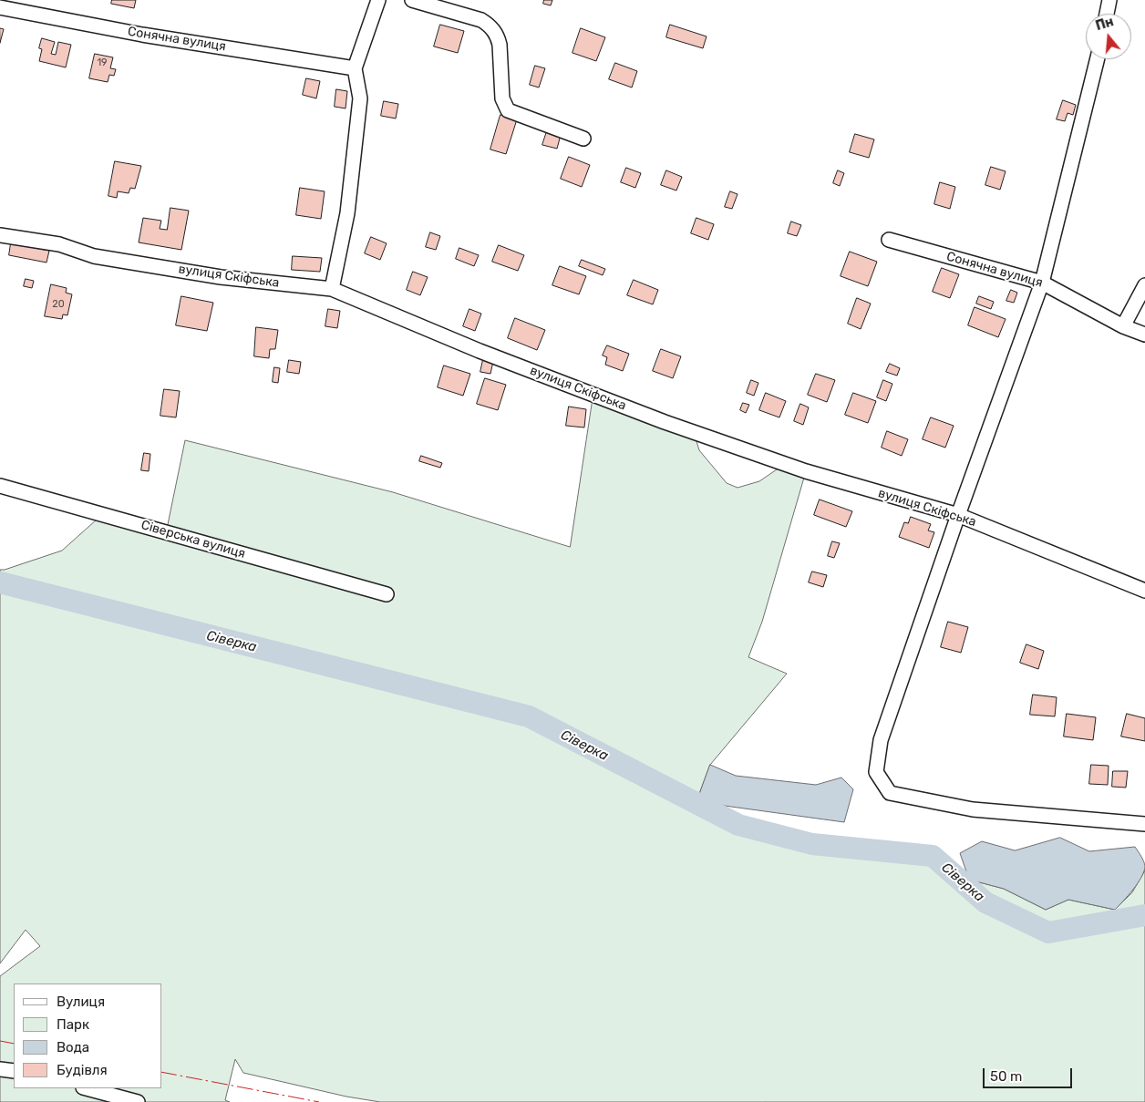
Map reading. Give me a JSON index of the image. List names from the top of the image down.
{
  "streets": {
    "street": ["Сонячна вулиця", "вулиця Скіфська", "Сіверська вулиця"]
  },
  "water": ["Сіверка"],
  "house_numbers": ["19", "20"],
  "legend": [
    "Вулиця",
    "Парк",
    "Вода",
    "Будівля"
  ],
  "scale_bar": "50 m",
  "north": "top"
}
